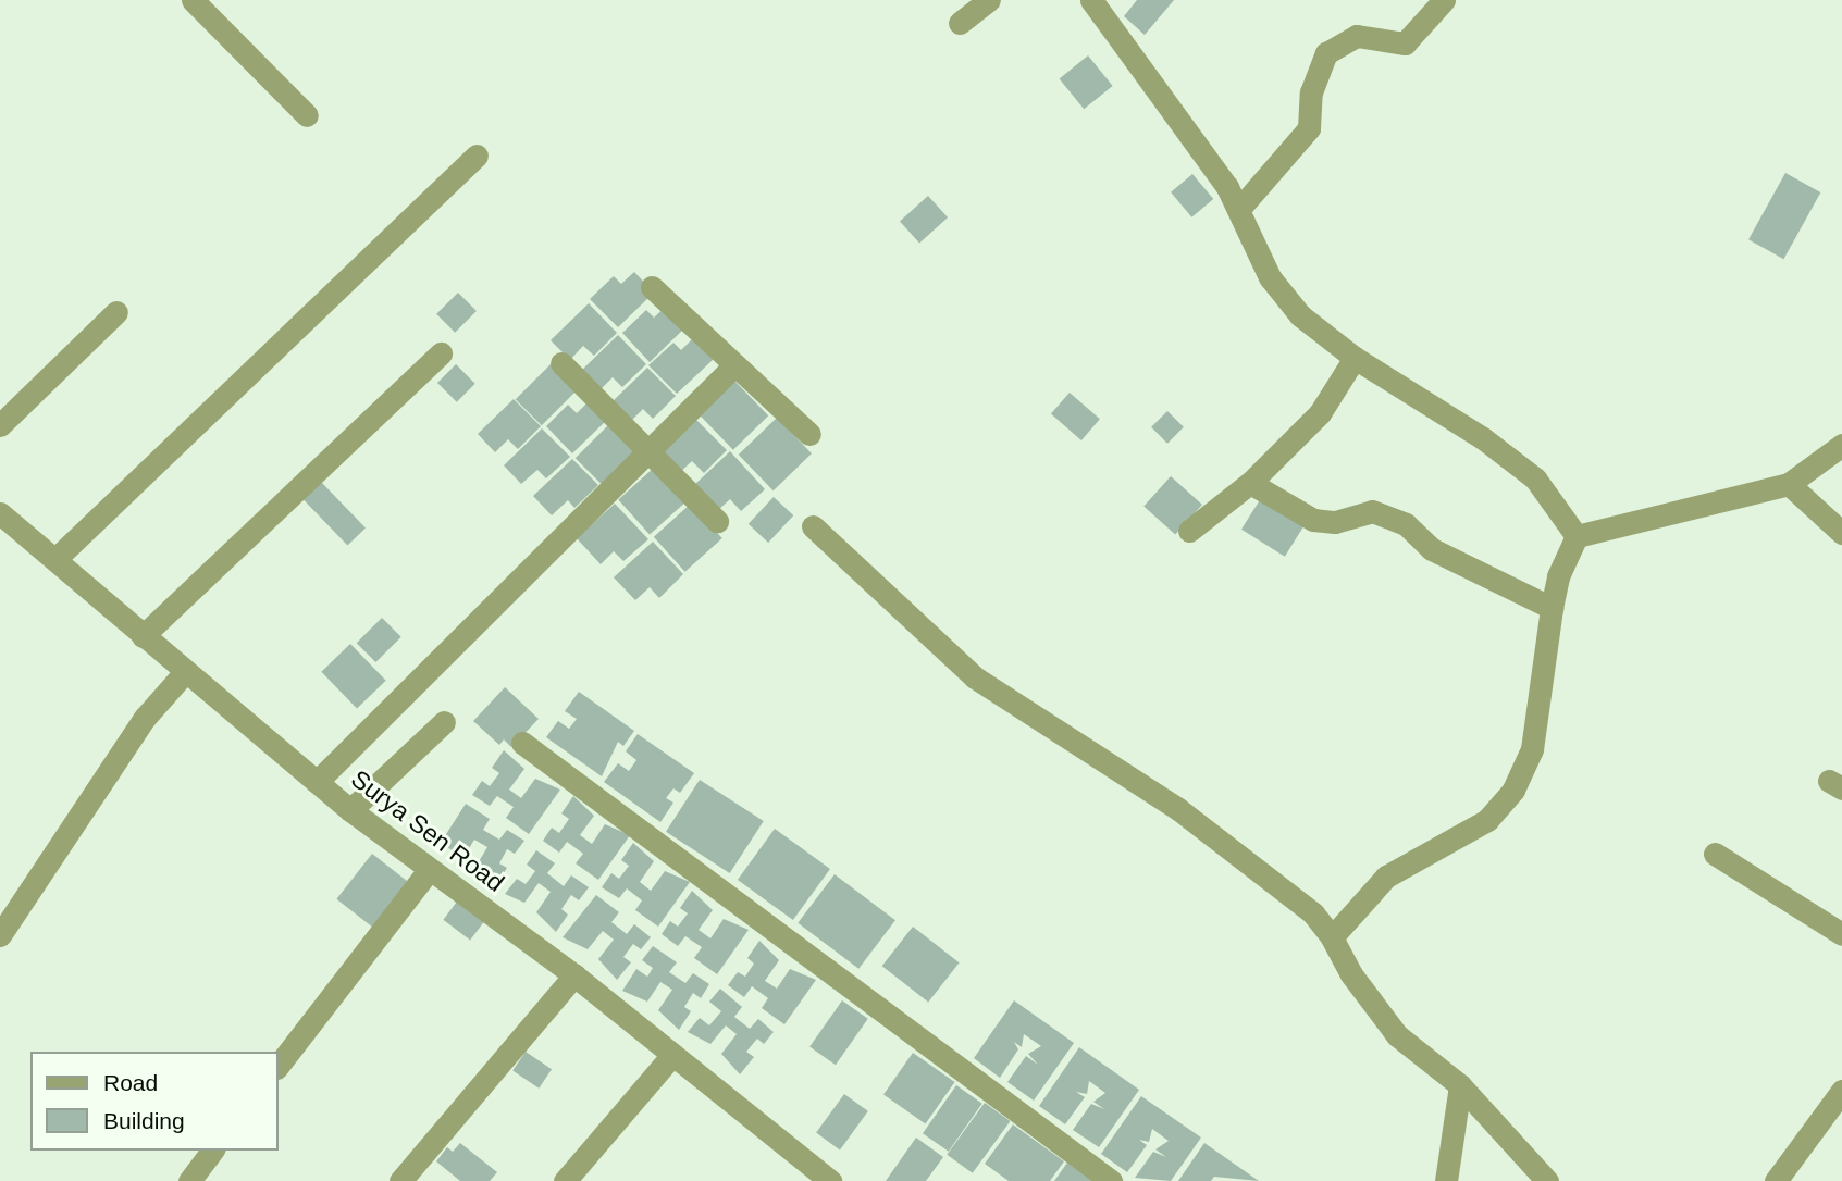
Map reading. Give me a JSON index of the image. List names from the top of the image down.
{
  "streets": {
    "street": ["Surya Sen Road"]
  },
  "legend": ["Road", "Building"]
}
